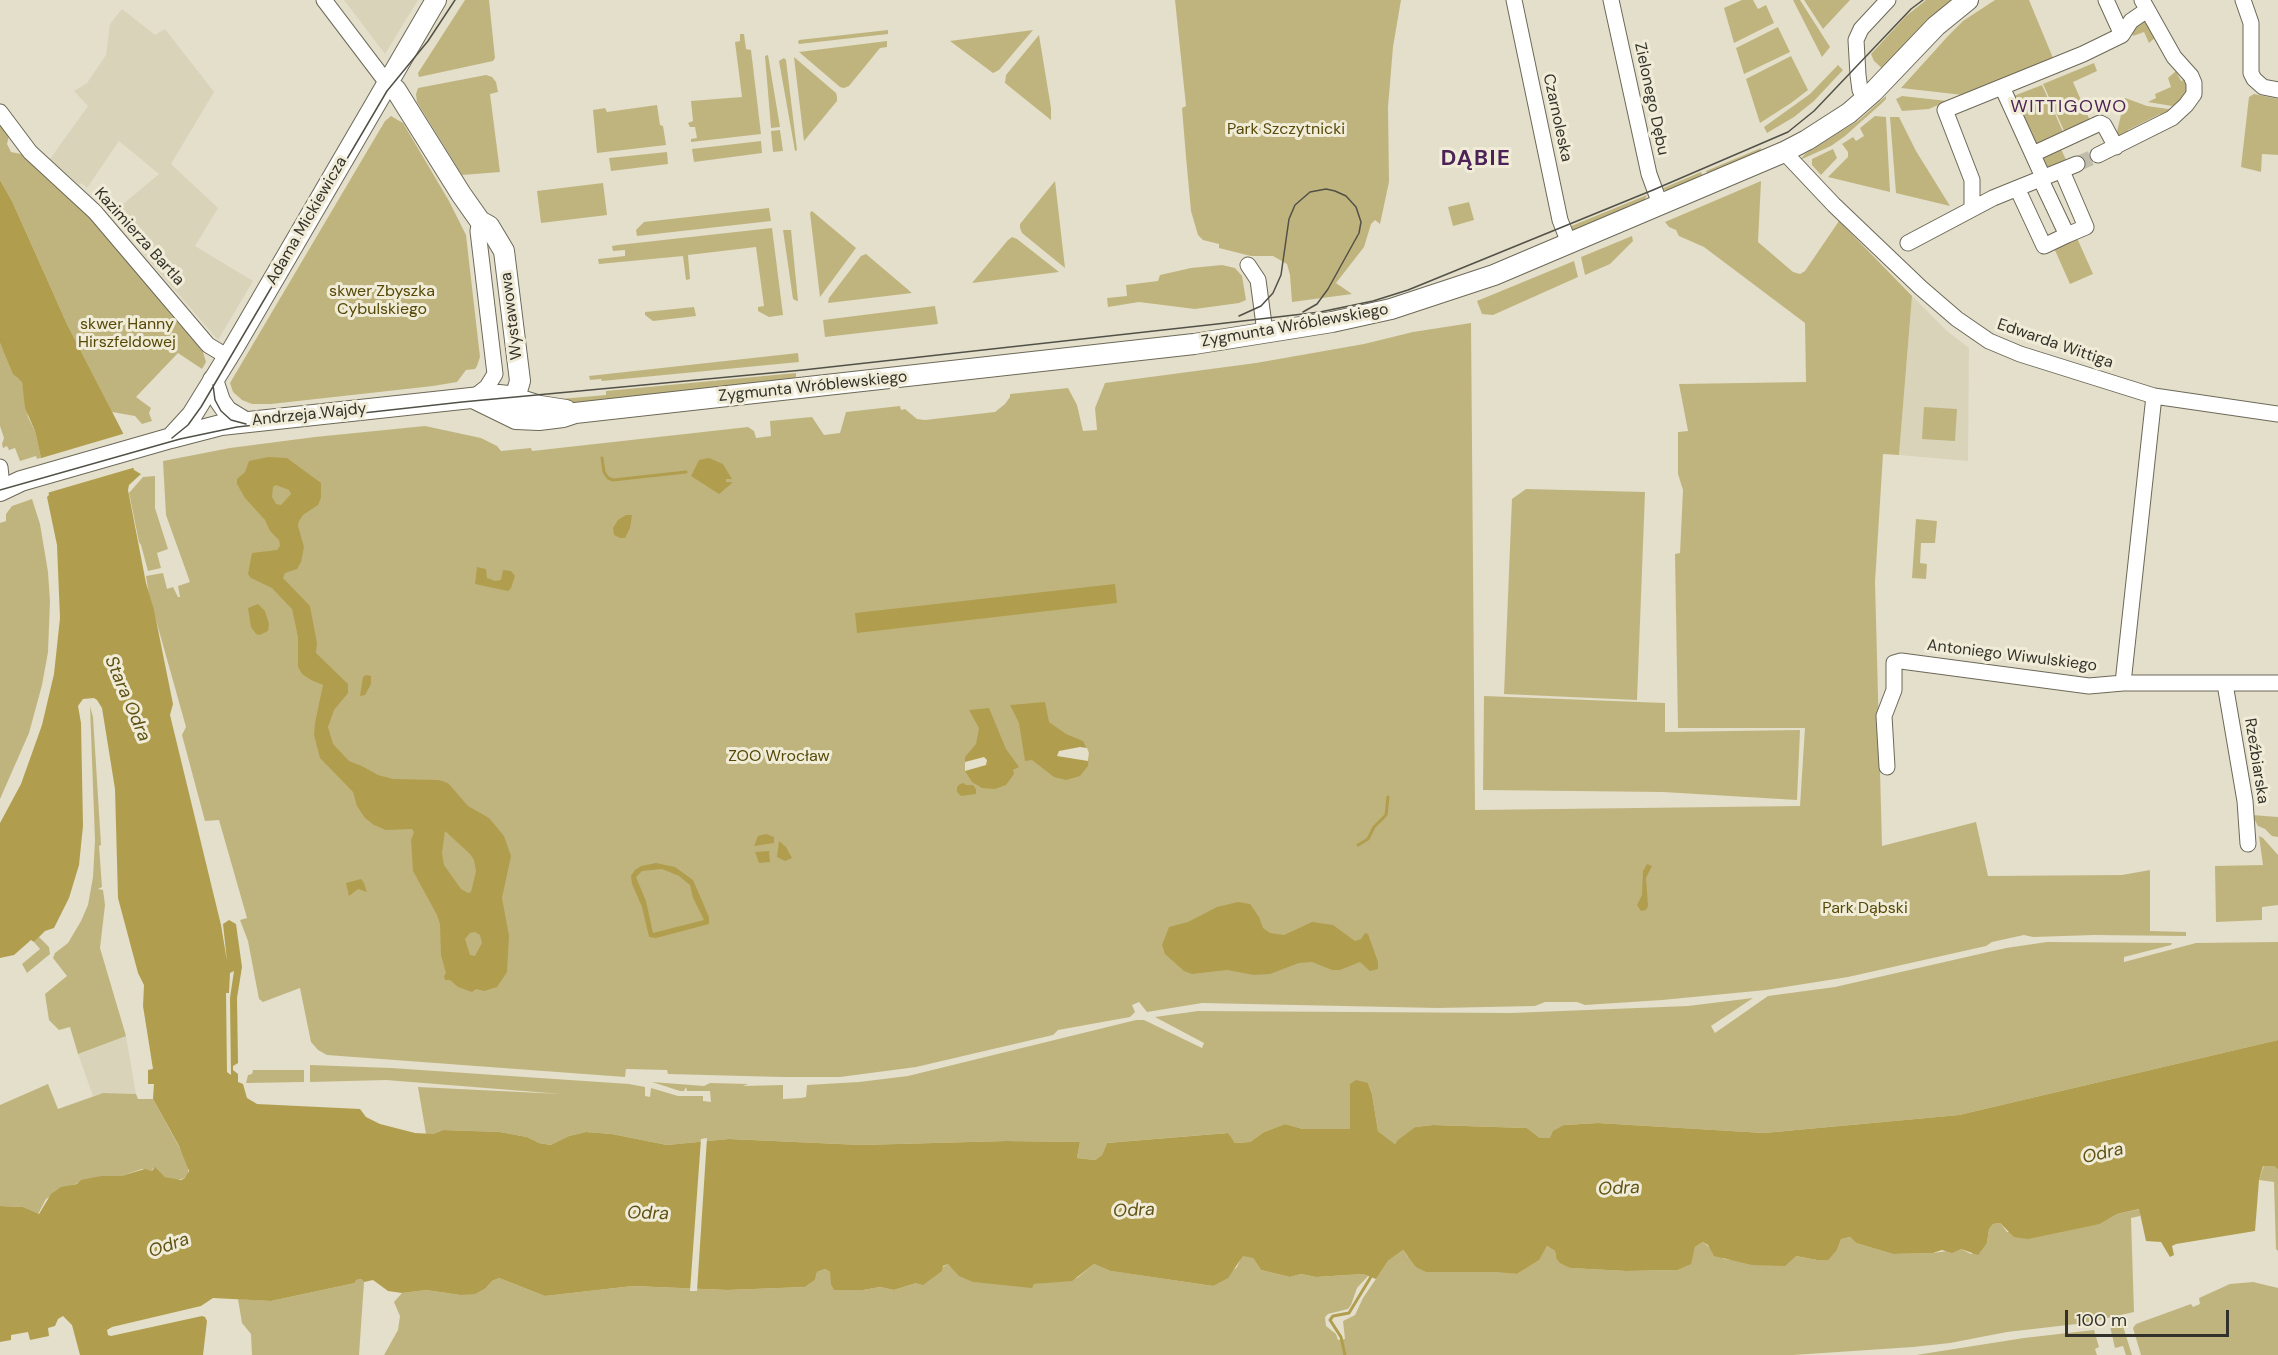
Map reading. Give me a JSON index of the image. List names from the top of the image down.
{
  "streets": {
    "main road": [
      "Adama Mickiewicza",
      "Wystawowa",
      "Zygmunta Wróblewskiego",
      "Andrzeja Wajdy"
    ],
    "street": [
      "Zielonego Dębu",
      "Czarnoleska",
      "Kazimierza Bartla",
      "Edwarda Wittiga",
      "Antoniego Wiwulskiego",
      "Rzeźbiarska"
    ]
  },
  "crossings": [
    ["Zielonego Dębu", "Zygmunta Wróblewskiego"],
    ["Czarnoleska", "Zygmunta Wróblewskiego"],
    ["Adama Mickiewicza", "Kazimierza Bartla"],
    ["Adama Mickiewicza", "Wystawowa"],
    ["Adama Mickiewicza", "Andrzeja Wajdy"],
    ["Wystawowa", "Zygmunta Wróblewskiego"],
    ["Wystawowa", "Andrzeja Wajdy"],
    ["Zygmunta Wróblewskiego", "Edwarda Wittiga"],
    ["Zygmunta Wróblewskiego", "Andrzeja Wajdy"]
  ],
  "districts": ["WITTIGOWO", "DĄBIE"],
  "water": ["Stara Odra", "Odra"],
  "parks": [
    "Park Szczytnicki",
    "skwer Zbyszka Cybulskiego",
    "skwer Hanny Hirszfeldowej",
    "ZOO Wrocław",
    "Park Dąbski"
  ],
  "scale_bar": "100 m"
}
